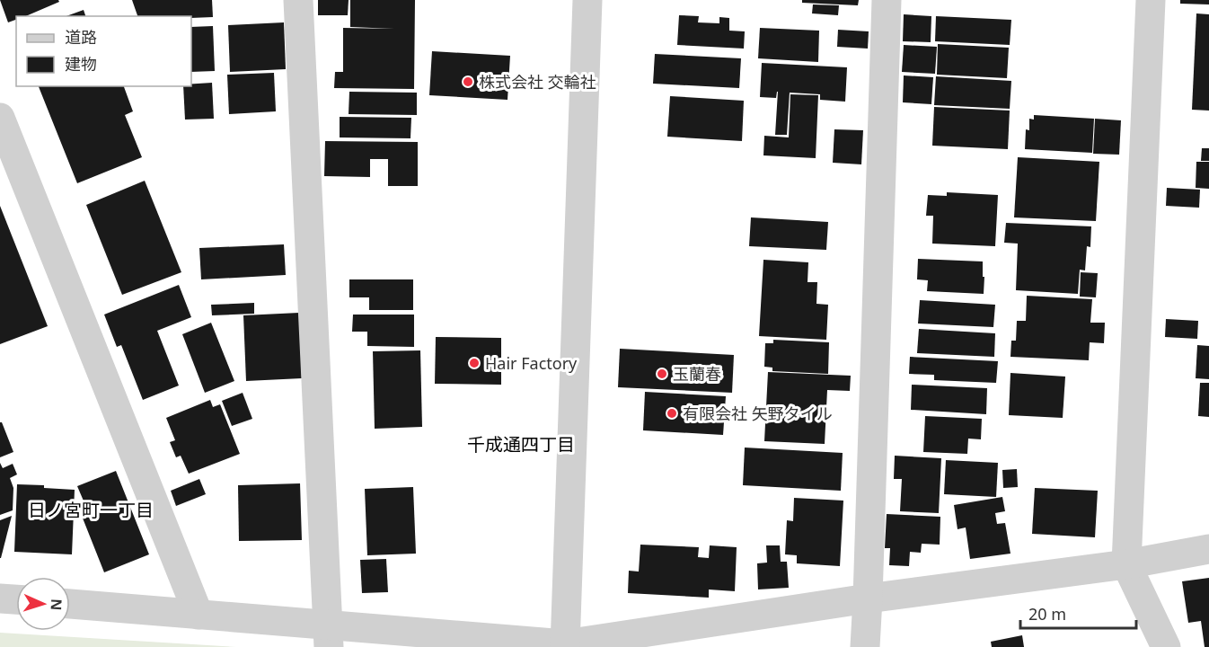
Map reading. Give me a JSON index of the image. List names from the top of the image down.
{
  "districts": ["千成通四丁目", "日ノ宮町一丁目"],
  "places": [
    "株式会社 交輪社",
    "Hair Factory",
    "玉蘭春",
    "有限会社 矢野タイル"
  ],
  "legend": ["道路", "建物"],
  "scale_bar": "20 m",
  "north": "right"
}
